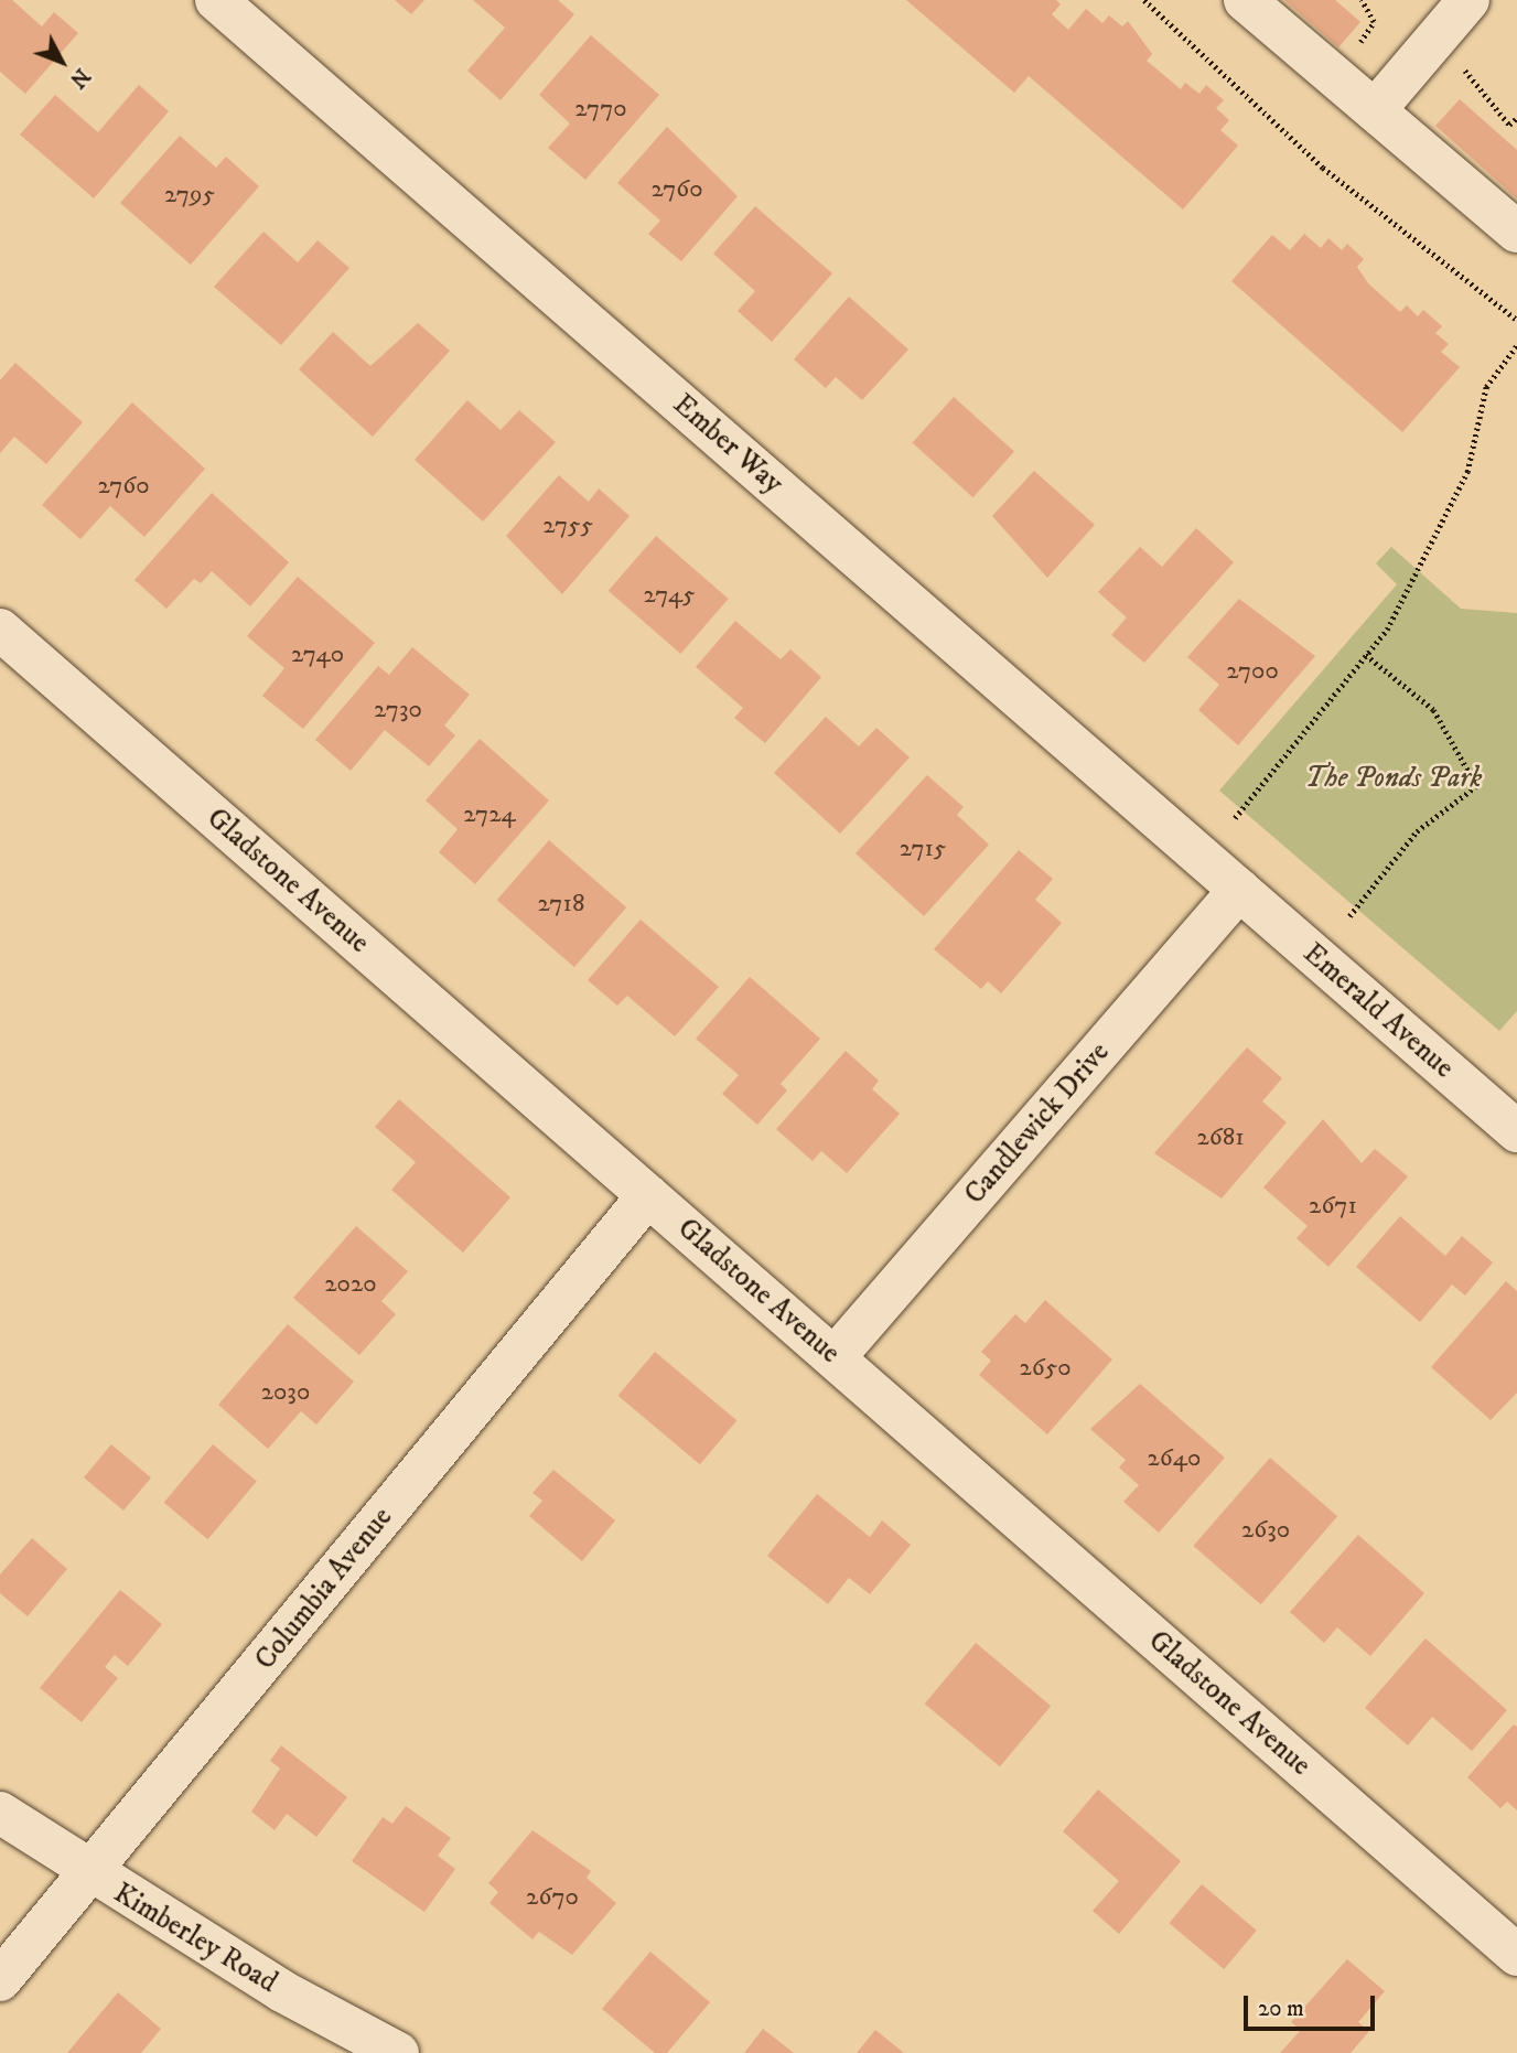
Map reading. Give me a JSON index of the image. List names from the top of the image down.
{
  "streets": {
    "street": [
      "Ember Way",
      "Gladstone Avenue",
      "Emerald Avenue",
      "Candlewick Drive",
      "Columbia Avenue",
      "Kimberley Road"
    ]
  },
  "crossings": [
    ["Ember Way", "Emerald Avenue"],
    ["Ember Way", "Candlewick Drive"],
    ["Gladstone Avenue", "Candlewick Drive"],
    ["Gladstone Avenue", "Columbia Avenue"],
    ["Emerald Avenue", "Candlewick Drive"],
    ["Columbia Avenue", "Kimberley Road"]
  ],
  "parks": ["The Ponds Park"],
  "house_numbers": [
    "2770",
    "2760",
    "2795",
    "2760",
    "2755",
    "2745",
    "2740",
    "2700",
    "2730",
    "2724",
    "2715",
    "2718",
    "2681",
    "2671",
    "2020",
    "2650",
    "2030",
    "2640",
    "2630",
    "2670"
  ],
  "scale_bar": "20 m",
  "north": "bottom right"
}
